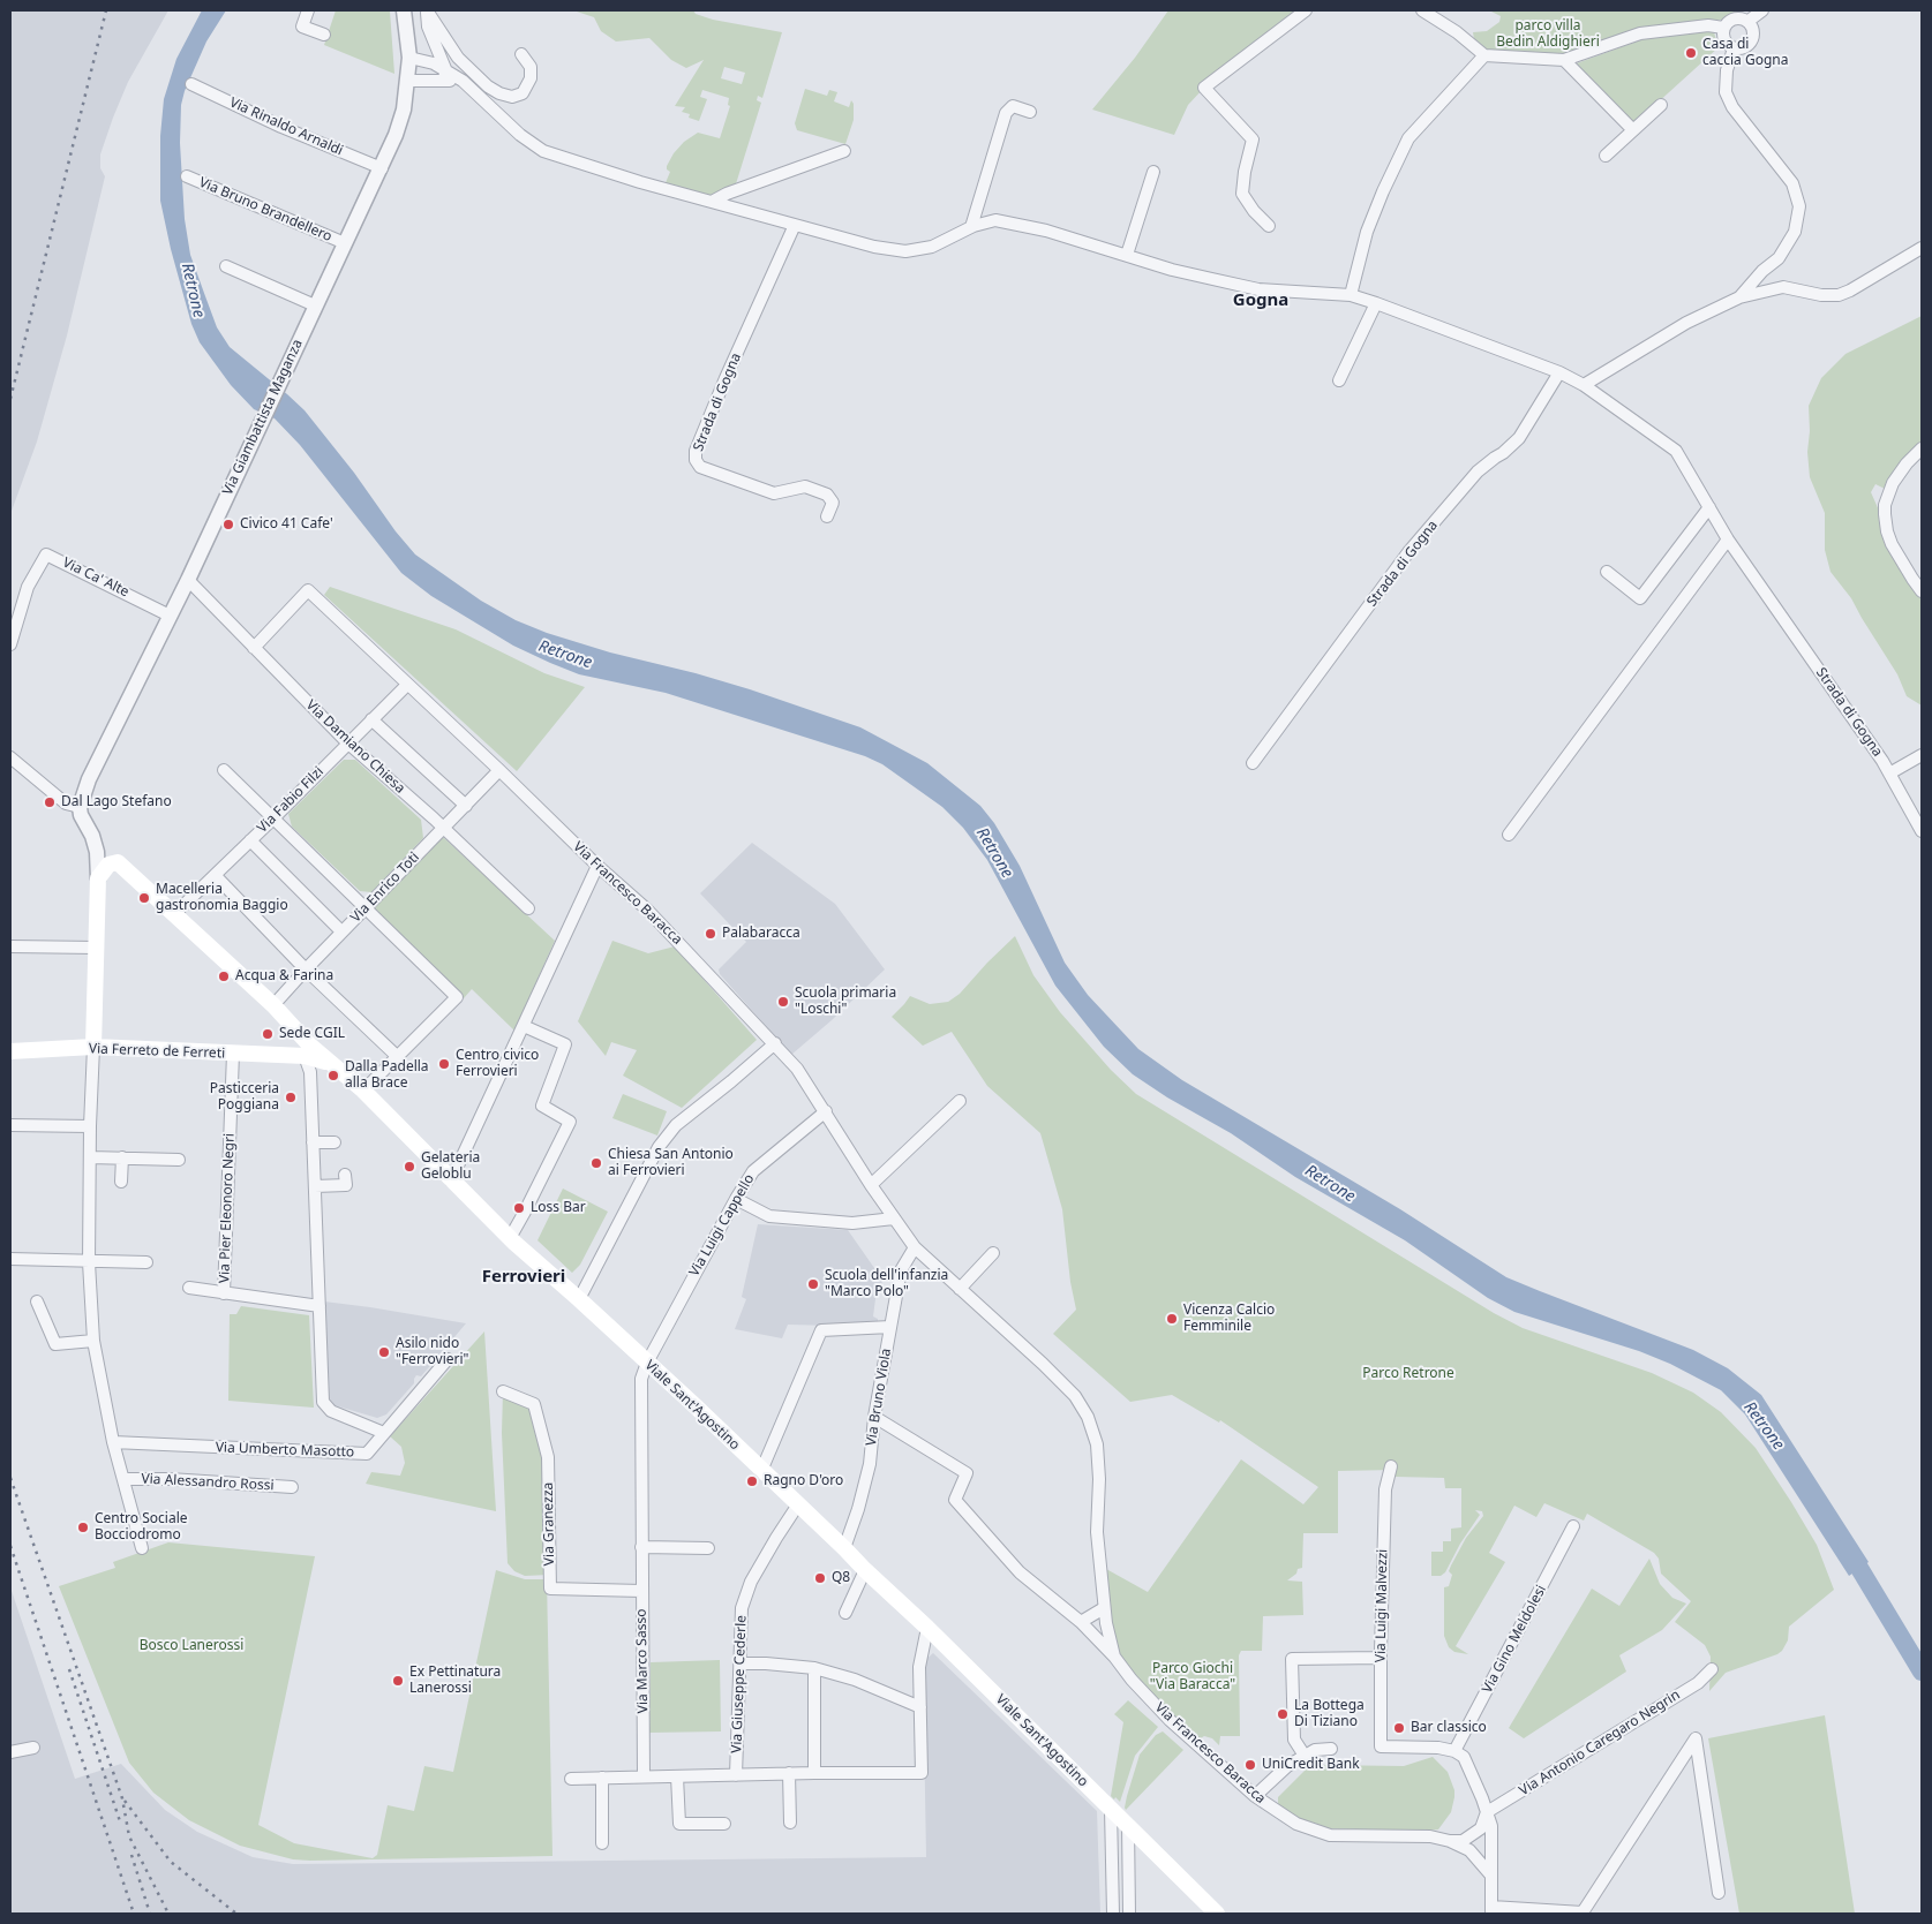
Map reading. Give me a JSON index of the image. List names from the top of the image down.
{
  "streets": {
    "main road": ["Via Ferreto de Ferreti", "Viale Sant'Agostino", "Via Alessandro Rossi"],
    "street": [
      "Via Rinaldo Arnaldi",
      "Via Bruno Brandellero",
      "Strada di Gogna",
      "Via Giambattista Maganza",
      "Via Ca' Alte",
      "Via Damiano Chiesa",
      "Via Fabio Filzi",
      "Via Enrico Toti",
      "Via Francesco Baracca",
      "Via Pier Eleonoro Negri",
      "Via Luigi Cappello",
      "Via Bruno Viola",
      "Via Umberto Masotto",
      "Via Granezza",
      "Via Luigi Malvezzi",
      "Via Gino Meldolesi",
      "Via Marco Sasso",
      "Via Giuseppe Cederle",
      "Via Antonio Caregaro Negrin"
    ]
  },
  "crossings": [
    ["Via Rinaldo Arnaldi", "Via Giambattista Maganza"],
    ["Via Bruno Brandellero", "Via Giambattista Maganza"],
    ["Strada di Gogna", "Via Giambattista Maganza"],
    ["Via Giambattista Maganza", "Via Ca' Alte"],
    ["Via Giambattista Maganza", "Via Damiano Chiesa"],
    ["Via Damiano Chiesa", "Via Fabio Filzi"],
    ["Via Damiano Chiesa", "Via Enrico Toti"],
    ["Via Damiano Chiesa", "Via Francesco Baracca"],
    ["Via Fabio Filzi", "Via Francesco Baracca"],
    ["Via Enrico Toti", "Via Francesco Baracca"],
    ["Via Francesco Baracca", "Via Luigi Cappello"],
    ["Via Francesco Baracca", "Via Bruno Viola"],
    ["Via Ferreto de Ferreti", "Via Pier Eleonoro Negri"],
    ["Via Ferreto de Ferreti", "Viale Sant'Agostino"],
    ["Via Ferreto de Ferreti", "Via Alessandro Rossi"],
    ["Via Luigi Cappello", "Viale Sant'Agostino"],
    ["Via Luigi Cappello", "Via Marco Sasso"],
    ["Via Bruno Viola", "Viale Sant'Agostino"],
    ["Viale Sant'Agostino", "Via Marco Sasso"],
    ["Viale Sant'Agostino", "Via Giuseppe Cederle"],
    ["Via Umberto Masotto", "Via Alessandro Rossi"],
    ["Via Granezza", "Via Marco Sasso"],
    ["Via Luigi Malvezzi", "Via Gino Meldolesi"]
  ],
  "districts": ["Gogna", "Ferrovieri"],
  "water": ["Retrone"],
  "parks": [
    "parco villa Bedin Aldighieri",
    "Parco Retrone",
    "Bosco Lanerossi",
    "Parco Giochi \"Via Baracca\""
  ],
  "places": [
    "Casa di caccia Gogna",
    "Civico 41 Cafe'",
    "Dal Lago Stefano",
    "Macelleria gastronomia Baggio",
    "Palabaracca",
    "Acqua & Farina",
    "Scuola primaria \"Loschi\"",
    "Sede CGIL",
    "Centro civico Ferrovieri",
    "Dalla Padella alla Brace",
    "Pasticceria Poggiana",
    "Chiesa San Antonio ai Ferrovieri",
    "Gelateria Geloblu",
    "Loss Bar",
    "Scuola dell'infanzia \"Marco Polo\"",
    "Vicenza Calcio Femminile",
    "Asilo nido \"Ferrovieri\"",
    "Ragno D'oro",
    "Centro Sociale Bocciodromo",
    "Q8",
    "Ex Pettinatura Lanerossi",
    "La Bottega Di Tiziano",
    "Bar classico",
    "UniCredit Bank"
  ]
}
